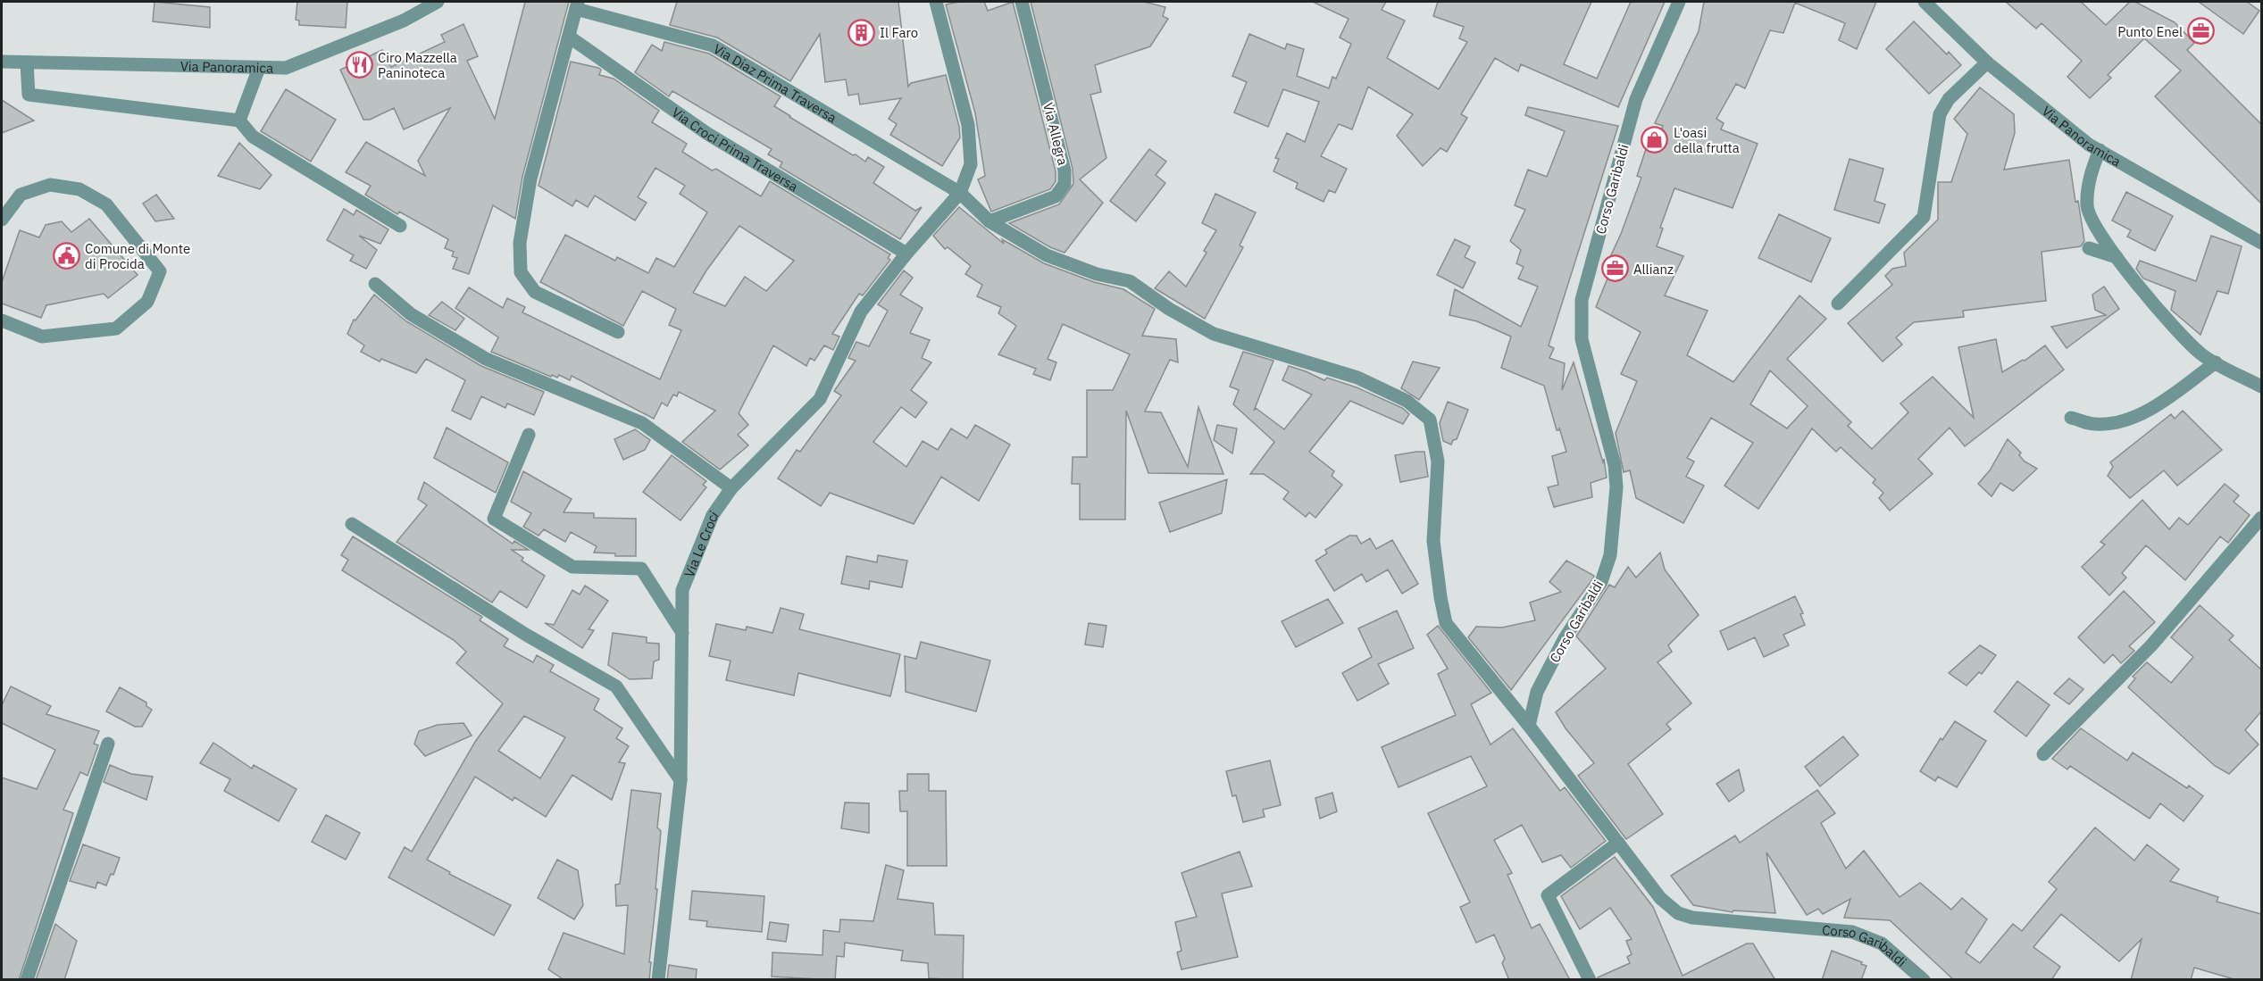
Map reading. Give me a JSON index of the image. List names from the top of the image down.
{
  "streets": {
    "street": [
      "Via Panoramica",
      "Via Diaz Prima Traversa",
      "Via Allegra",
      "Via Croci Prima Traversa",
      "Corso Garibaldi",
      "Via Le Croci"
    ]
  },
  "crossings": [
    ["Via Diaz Prima Traversa", "Via Allegra"],
    ["Via Diaz Prima Traversa", "Corso Garibaldi"],
    ["Via Diaz Prima Traversa", "Via Le Croci"],
    ["Via Croci Prima Traversa", "Via Le Croci"]
  ],
  "places": {
    "office": ["Punto Enel", "Allianz"],
    "building": ["Il Faro"],
    "restaurant": ["Ciro Mazzella Paninoteca"],
    "shop": ["L'oasi della frutta"],
    "public building": ["Comune di Monte di Procida"]
  }
}
